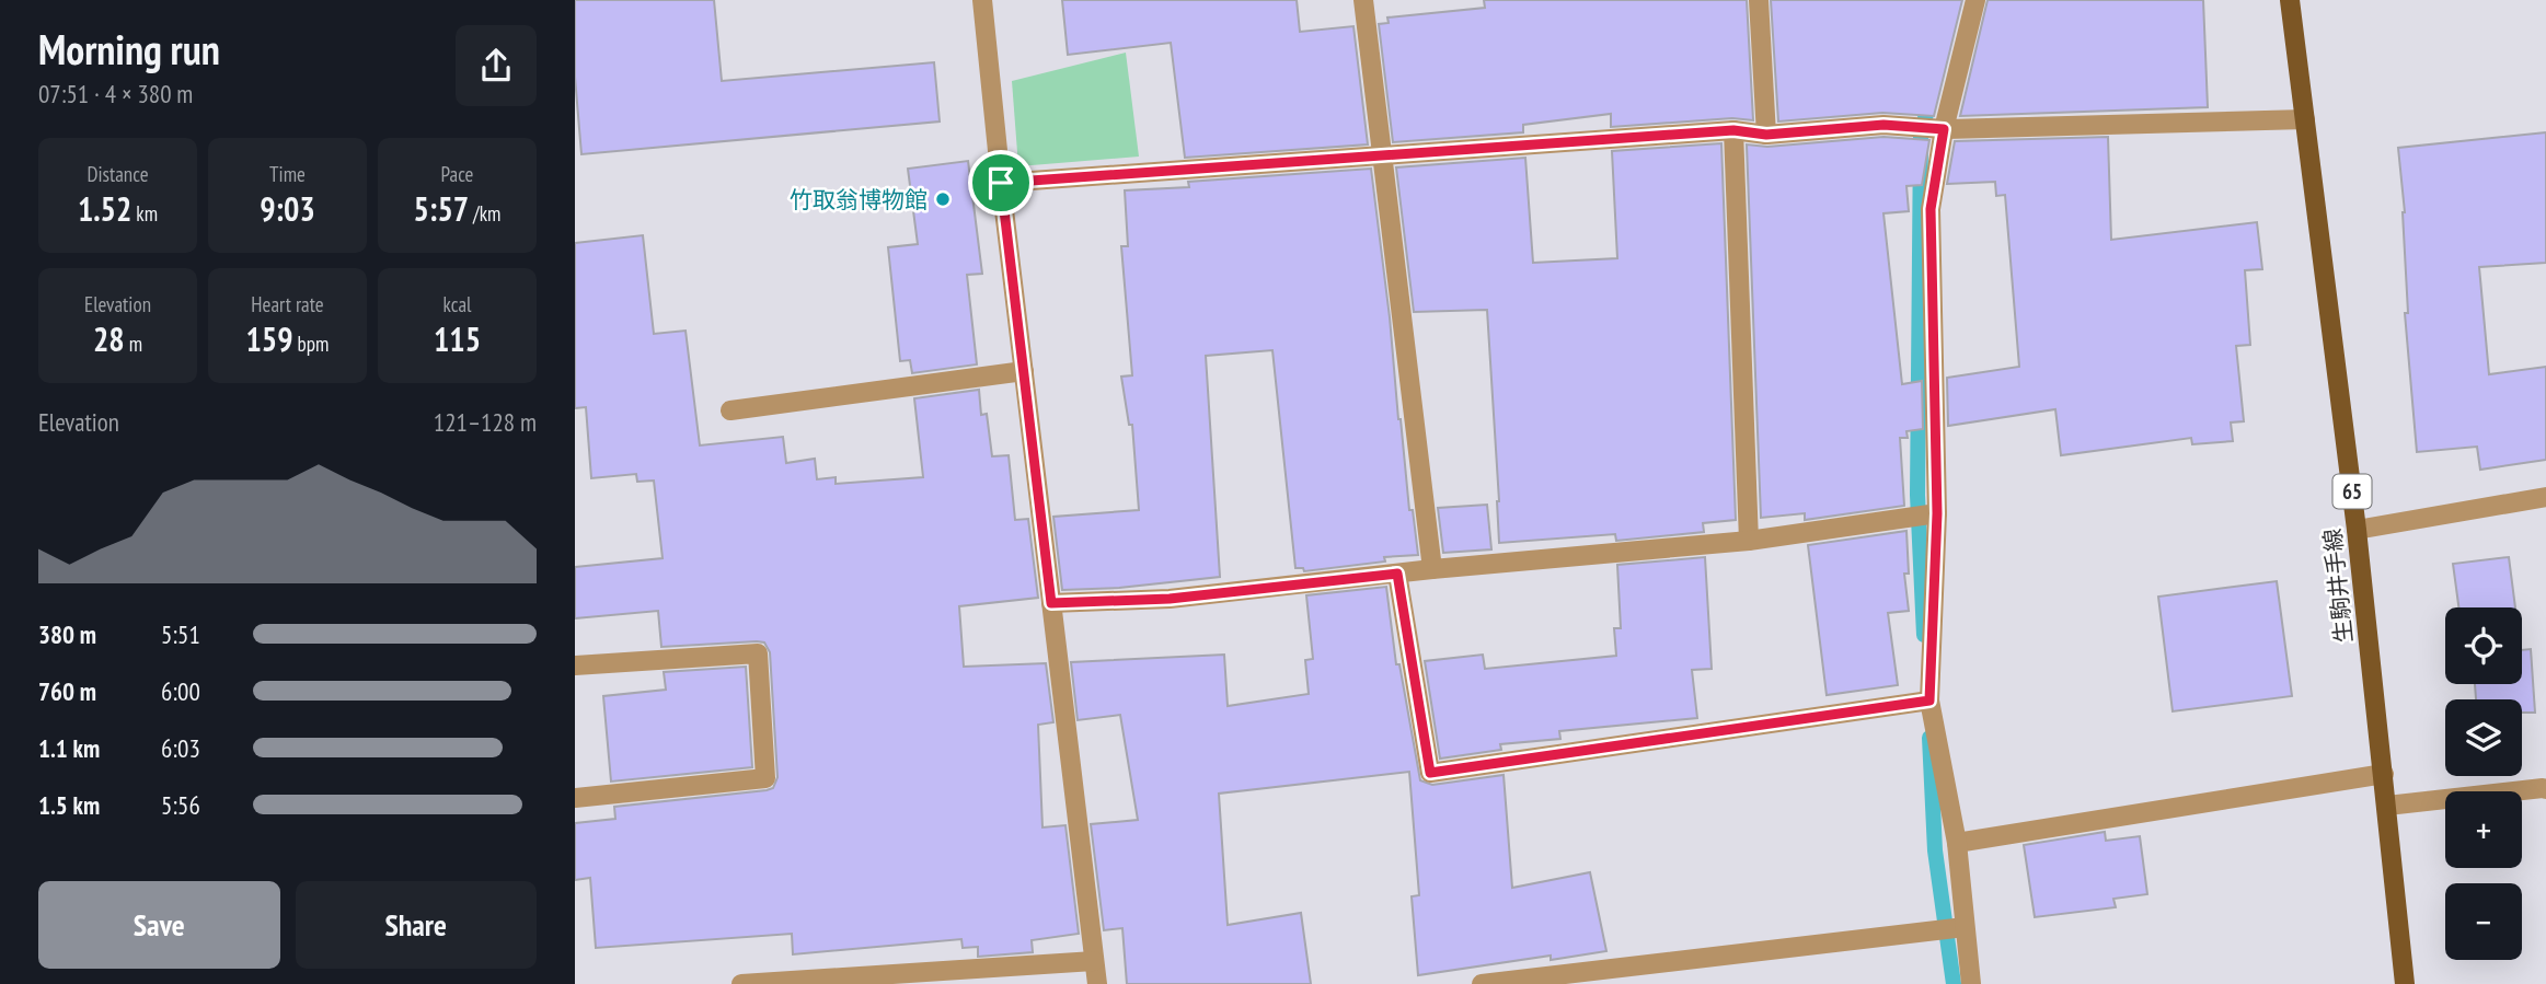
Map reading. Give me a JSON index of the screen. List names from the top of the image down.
{
  "streets": {
    "main road": ["65", "生駒井手線"]
  },
  "places": ["竹取翁博物館"],
  "page": {
    "heading": ["Morning run", "07:51 · 4 × 380 m"],
    "stats": [
      ["Distance", "1.52 km"],
      ["Time", "9:03"],
      ["Pace", "5:57 /km"],
      ["Elevation", "28 m"],
      ["Heart rate", "159 bpm"],
      ["kcal", "115"]
    ],
    "chart": ["Elevation", "121–128 m"],
    "list": [
      {
        "name": "380 m",
        "note": "5:51"
      },
      {
        "name": "760 m",
        "note": "6:00"
      },
      {
        "name": "1.1 km",
        "note": "6:03"
      },
      {
        "name": "1.5 km",
        "note": "5:56"
      }
    ],
    "map_buttons": ["+", "−"],
    "buttons": ["Save", "Share"]
  }
}
